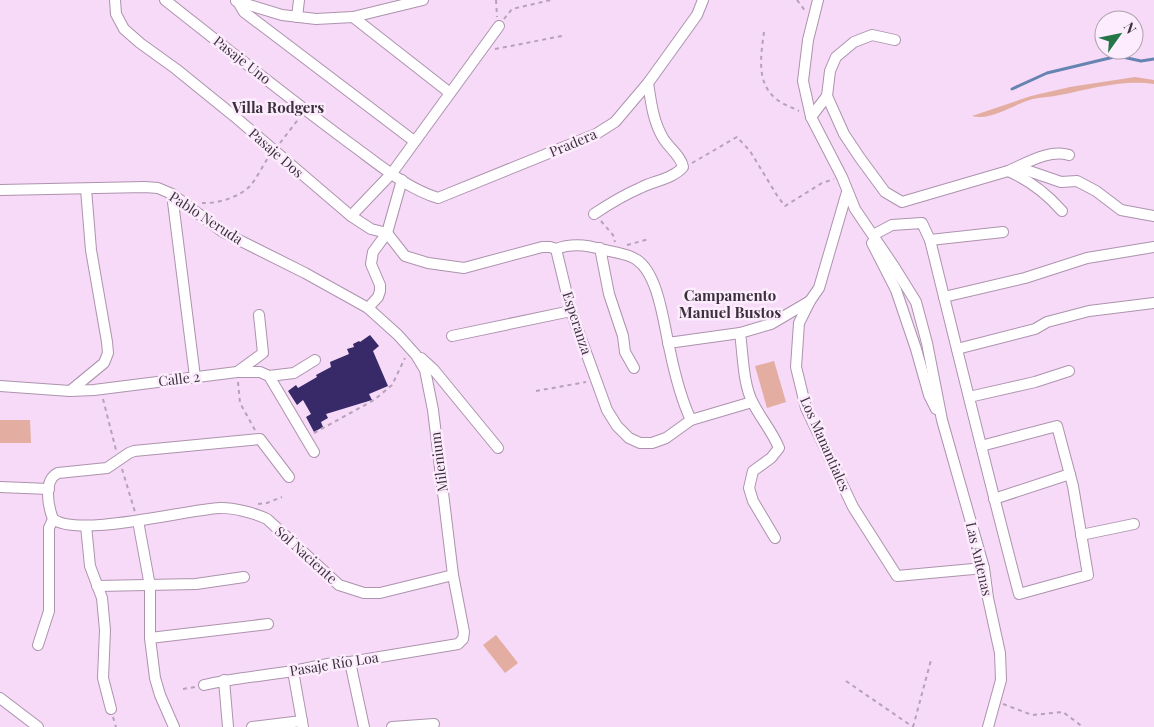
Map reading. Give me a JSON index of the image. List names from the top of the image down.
{
  "streets": {
    "street": [
      "Pasaje Uno",
      "Pradera",
      "Pasaje Dos",
      "Pablo Neruda",
      "Esperanza",
      "Calle 2",
      "Los Manantiales",
      "Milenium",
      "Sol Naciente",
      "Las Antenas",
      "Pasaje Río Loa"
    ]
  },
  "crossings": [
    ["Pasaje Uno", "Pradera"],
    ["Pablo Neruda", "Milenium"],
    ["Los Manantiales", "Las Antenas"],
    ["Milenium", "Sol Naciente"],
    ["Milenium", "Pasaje Río Loa"]
  ],
  "districts": ["Villa Rodgers", "Campamento Manuel Bustos"],
  "north": "top right"
}
